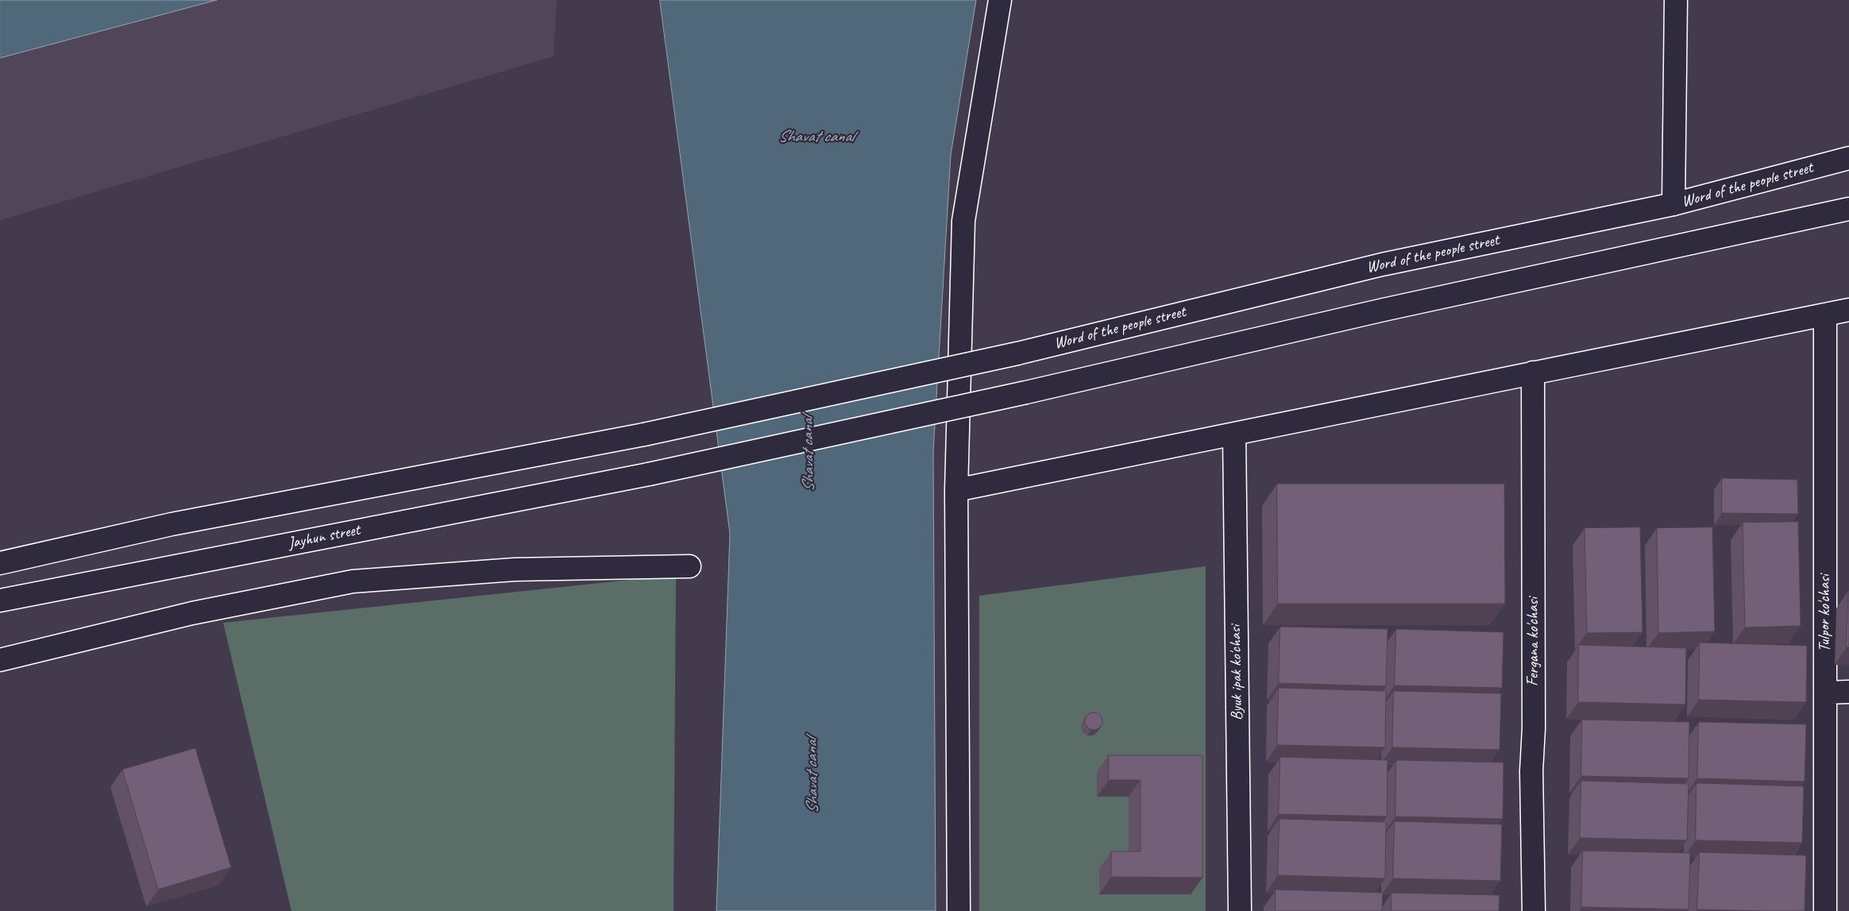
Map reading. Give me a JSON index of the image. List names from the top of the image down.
{
  "streets": {
    "main road": [
      "Word of the people street",
      "Jayhun street",
      "Tulpor ko'chasi",
      "Fergana ko'chasi",
      "Byuk ipak ko'chasi"
    ]
  },
  "water": ["Shavat canal"]
}
